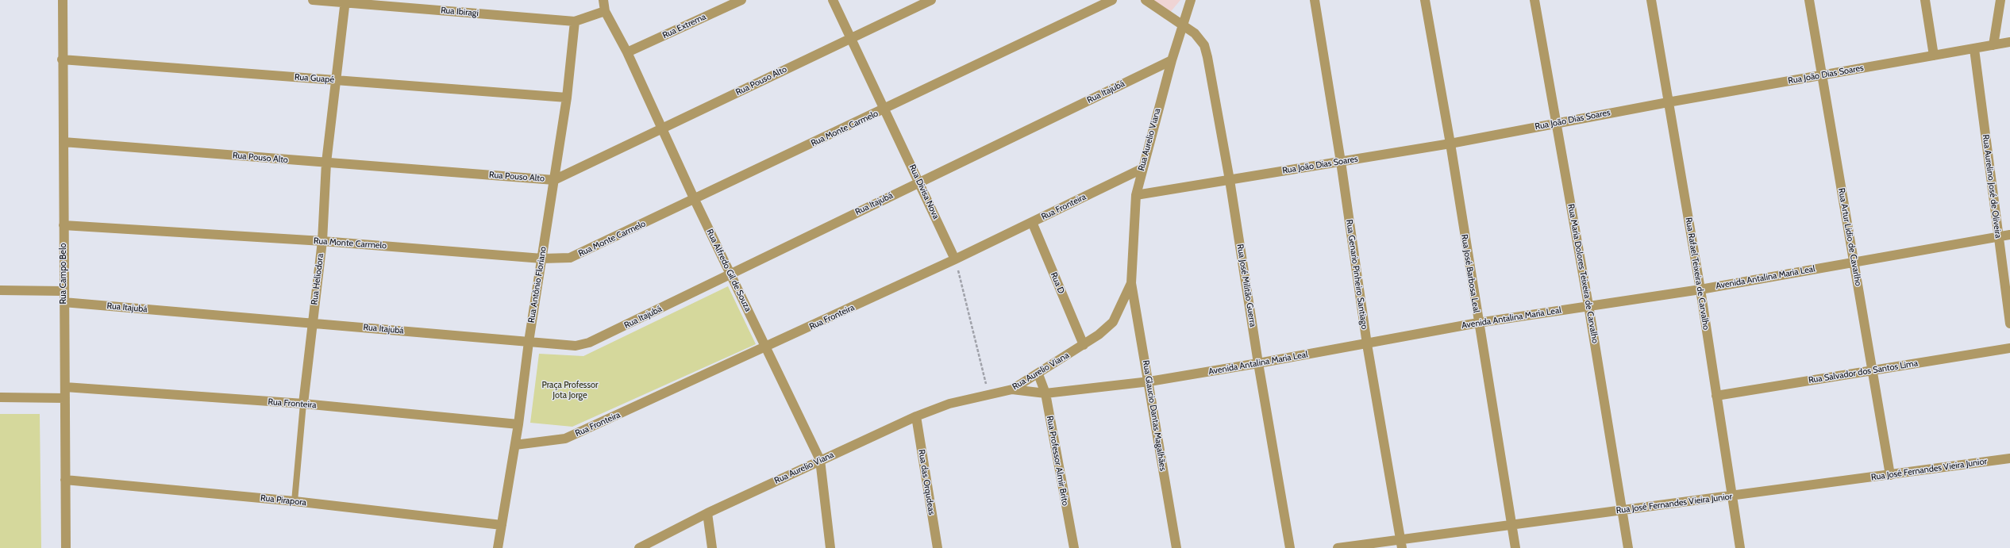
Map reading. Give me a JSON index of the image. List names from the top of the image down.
{
  "streets": {
    "street": [
      "Rua Ibiragi",
      "Rua Extrema",
      "Rua João Dias Soares",
      "Rua Guapé",
      "Rua Pouso Alto",
      "Rua Itajubá",
      "Rua Monte Carmelo",
      "Rua Aurelio Viana",
      "Rua Aurelino José de Oliveira",
      "Rua Divisa Nova",
      "Rua Fronteira",
      "Rua Artur Lidio de Cavarlho",
      "Rua Alfredo Gil de Souza",
      "Rua Campo Belo",
      "Rua José Barbosa Leal",
      "Rua Maria Dolores Teixeira de Carvalho",
      "Rua Rafael Teixeira de Carvalho",
      "Rua Genario Pinheiro Santiago",
      "Avenida Antalina Maria Leal",
      "Rua Heliodora",
      "Rua D",
      "Rua Antônio Floriano",
      "Rua José Militão Guerra",
      "Rua Salvador dos Santos Lima",
      "Rua Glaucio Dantas Magalhães",
      "Rua Professor Almir Brito",
      "Rua José Fernandes Vieira Junior",
      "Rua das Orqudeas",
      "Rua Pirapora"
    ]
  },
  "crossings": [
    ["Rua Ibiragi", "Rua Alfredo Gil de Souza"],
    ["Rua Ibiragi", "Rua Heliodora"],
    ["Rua Ibiragi", "Rua Antônio Floriano"],
    ["Rua Extrema", "Rua Alfredo Gil de Souza"],
    ["Rua João Dias Soares", "Rua Aurelio Viana"],
    ["Rua João Dias Soares", "Rua Aurelino José de Oliveira"],
    ["Rua João Dias Soares", "Rua Artur Lidio de Cavarlho"],
    ["Rua João Dias Soares", "Rua José Barbosa Leal"],
    ["Rua João Dias Soares", "Rua Maria Dolores Teixeira de Carvalho"],
    ["Rua João Dias Soares", "Rua Rafael Teixeira de Carvalho"],
    ["Rua João Dias Soares", "Rua Genario Pinheiro Santiago"],
    ["Rua João Dias Soares", "Rua José Militão Guerra"],
    ["Rua Guapé", "Rua Campo Belo"],
    ["Rua Guapé", "Rua Heliodora"],
    ["Rua Guapé", "Rua Antônio Floriano"],
    ["Rua Pouso Alto", "Rua Divisa Nova"],
    ["Rua Pouso Alto", "Rua Alfredo Gil de Souza"],
    ["Rua Pouso Alto", "Rua Campo Belo"],
    ["Rua Pouso Alto", "Rua Heliodora"],
    ["Rua Pouso Alto", "Rua Antônio Floriano"],
    ["Rua Itajubá", "Rua Aurelio Viana"],
    ["Rua Itajubá", "Rua Divisa Nova"],
    ["Rua Itajubá", "Rua Alfredo Gil de Souza"],
    ["Rua Itajubá", "Rua Campo Belo"],
    ["Rua Itajubá", "Rua Heliodora"],
    ["Rua Itajubá", "Rua Antônio Floriano"],
    ["Rua Monte Carmelo", "Rua Divisa Nova"],
    ["Rua Monte Carmelo", "Rua Alfredo Gil de Souza"],
    ["Rua Monte Carmelo", "Rua Campo Belo"],
    ["Rua Monte Carmelo", "Rua Heliodora"],
    ["Rua Monte Carmelo", "Rua Antônio Floriano"],
    ["Rua Aurelio Viana", "Rua Fronteira"],
    ["Rua Aurelio Viana", "Rua Alfredo Gil de Souza"],
    ["Rua Aurelio Viana", "Avenida Antalina Maria Leal"],
    ["Rua Aurelio Viana", "Rua D"],
    ["Rua Aurelio Viana", "Rua José Militão Guerra"],
    ["Rua Aurelio Viana", "Rua Glaucio Dantas Magalhães"],
    ["Rua Aurelio Viana", "Rua Professor Almir Brito"],
    ["Rua Aurelio Viana", "Rua das Orqudeas"],
    ["Rua Aurelino José de Oliveira", "Avenida Antalina Maria Leal"],
    ["Rua Divisa Nova", "Rua Fronteira"],
    ["Rua Fronteira", "Rua Alfredo Gil de Souza"],
    ["Rua Fronteira", "Rua Campo Belo"],
    ["Rua Fronteira", "Rua Heliodora"],
    ["Rua Fronteira", "Rua D"],
    ["Rua Fronteira", "Rua Antônio Floriano"],
    ["Rua Artur Lidio de Cavarlho", "Avenida Antalina Maria Leal"],
    ["Rua Artur Lidio de Cavarlho", "Rua Salvador dos Santos Lima"],
    ["Rua Artur Lidio de Cavarlho", "Rua José Fernandes Vieira Junior"],
    ["Rua Campo Belo", "Rua Pirapora"],
    ["Rua José Barbosa Leal", "Avenida Antalina Maria Leal"],
    ["Rua José Barbosa Leal", "Rua José Fernandes Vieira Junior"],
    ["Rua Maria Dolores Teixeira de Carvalho", "Avenida Antalina Maria Leal"],
    ["Rua Maria Dolores Teixeira de Carvalho", "Rua José Fernandes Vieira Junior"],
    ["Rua Rafael Teixeira de Carvalho", "Avenida Antalina Maria Leal"],
    ["Rua Rafael Teixeira de Carvalho", "Rua Salvador dos Santos Lima"],
    ["Rua Rafael Teixeira de Carvalho", "Rua José Fernandes Vieira Junior"],
    ["Rua Genario Pinheiro Santiago", "Avenida Antalina Maria Leal"],
    ["Rua Genario Pinheiro Santiago", "Rua José Fernandes Vieira Junior"],
    ["Avenida Antalina Maria Leal", "Rua José Militão Guerra"],
    ["Avenida Antalina Maria Leal", "Rua Glaucio Dantas Magalhães"],
    ["Avenida Antalina Maria Leal", "Rua Professor Almir Brito"],
    ["Rua Heliodora", "Rua Pirapora"],
    ["Rua Antônio Floriano", "Rua Pirapora"]
  ],
  "parks": ["Praça Professor Jota Jorge"]
}
